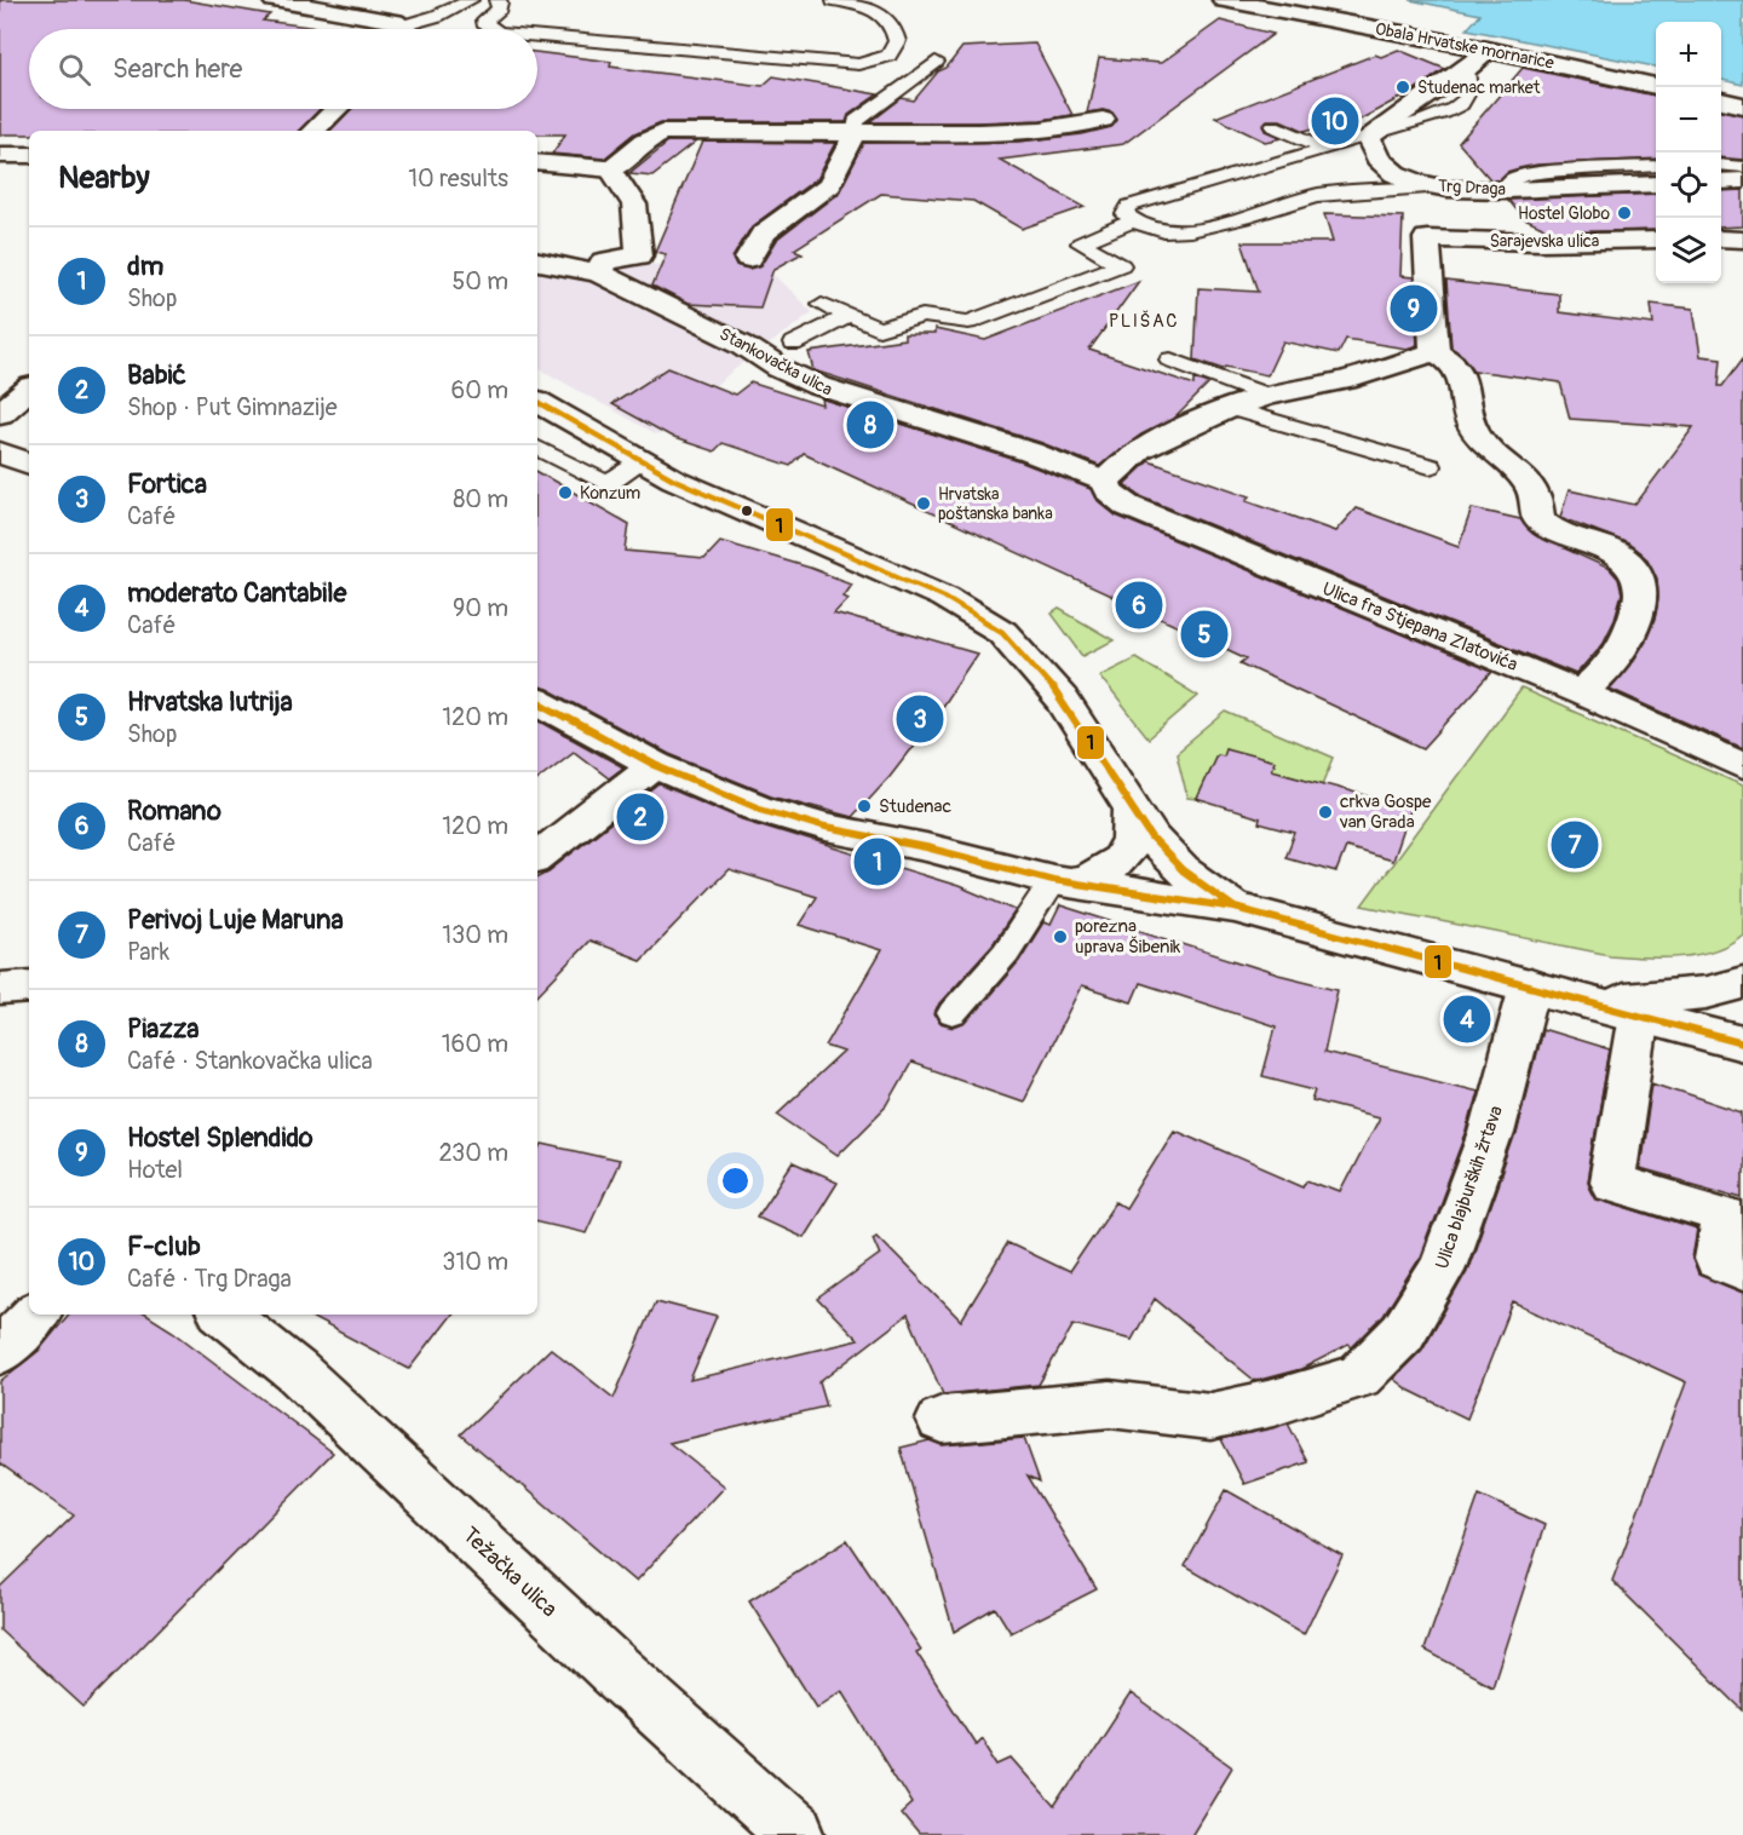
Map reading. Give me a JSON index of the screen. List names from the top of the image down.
{
  "streets": {
    "street": [
      "Obala Hrvatske mornarice",
      "Trg Draga",
      "Sarajevska ulica",
      "Stankovačka ulica",
      "Ulica fra Stjepana Zlatovića",
      "Ulica blajburških žrtava",
      "Težačka ulica"
    ]
  },
  "crossings": [
    ["Stankovačka ulica", "Ulica fra Stjepana Zlatovića"]
  ],
  "districts": ["PLIŠAC"],
  "places": [
    "Studenac market",
    "Hostel Globo",
    "Konzum",
    "Hrvatska poštanska banka",
    "Studenac",
    "crkva Gospe van Grada",
    "porezna uprava Šibenik"
  ],
  "lines": ["transit line 1"],
  "page": {
    "map_buttons": ["+", "−"],
    "search": "Search here",
    "pins": [
      "10",
      "9",
      "8",
      "6",
      "5",
      "3",
      "2",
      "7",
      "1",
      "4"
    ],
    "heading": ["Nearby", "10 results"],
    "list": [
      {
        "mark": "1",
        "name": "dm",
        "note": "Shop",
        "value": "50 m"
      },
      {
        "mark": "2",
        "name": "Babić",
        "note": "Shop · Put Gimnazije",
        "value": "60 m"
      },
      {
        "mark": "3",
        "name": "Fortica",
        "note": "Café",
        "value": "80 m"
      },
      {
        "mark": "4",
        "name": "moderato Cantabile",
        "note": "Café",
        "value": "90 m"
      },
      {
        "mark": "5",
        "name": "Hrvatska lutrija",
        "note": "Shop",
        "value": "120 m"
      },
      {
        "mark": "6",
        "name": "Romano",
        "note": "Café",
        "value": "120 m"
      },
      {
        "mark": "7",
        "name": "Perivoj Luje Maruna",
        "note": "Park",
        "value": "130 m"
      },
      {
        "mark": "8",
        "name": "Piazza",
        "note": "Café · Stankovačka ulica",
        "value": "160 m"
      },
      {
        "mark": "9",
        "name": "Hostel Splendido",
        "note": "Hotel",
        "value": "230 m"
      },
      {
        "mark": "10",
        "name": "F-club",
        "note": "Café · Trg Draga",
        "value": "310 m"
      }
    ]
  }
}
